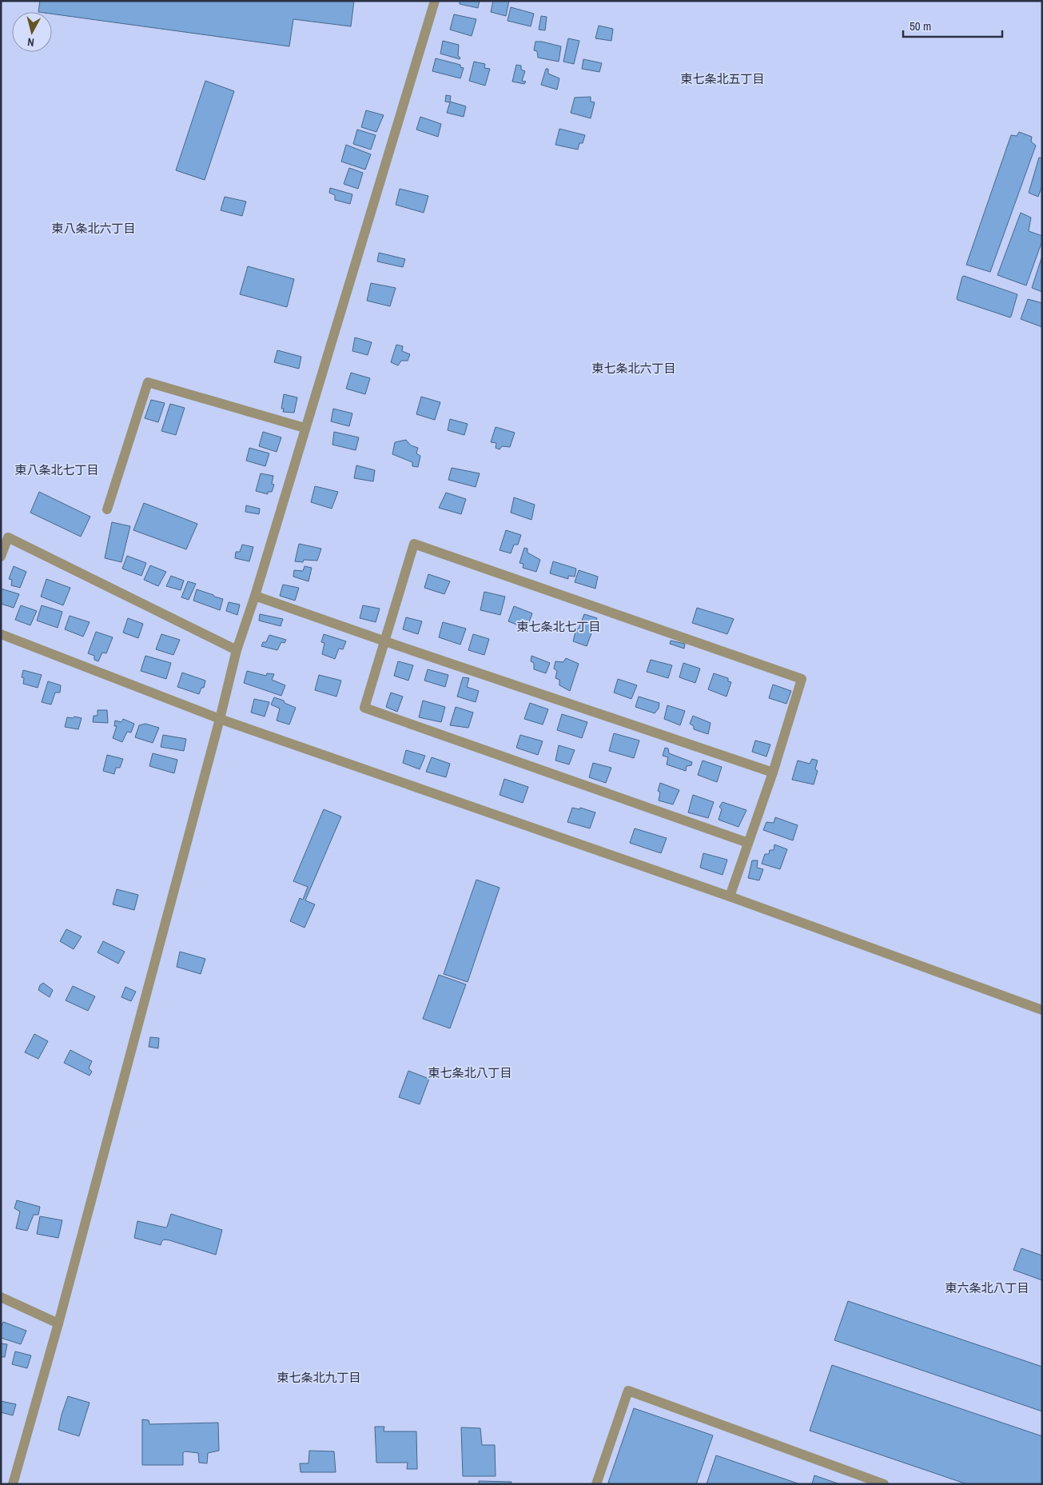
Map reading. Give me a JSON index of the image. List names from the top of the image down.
{
  "districts": [
    "東七条北五丁目",
    "東八条北六丁目",
    "東七条北六丁目",
    "東八条北七丁目",
    "東七条北七丁目",
    "東七条北八丁目",
    "東六条北八丁目",
    "東七条北九丁目"
  ],
  "scale_bar": "50 m",
  "north": "bottom"
}
